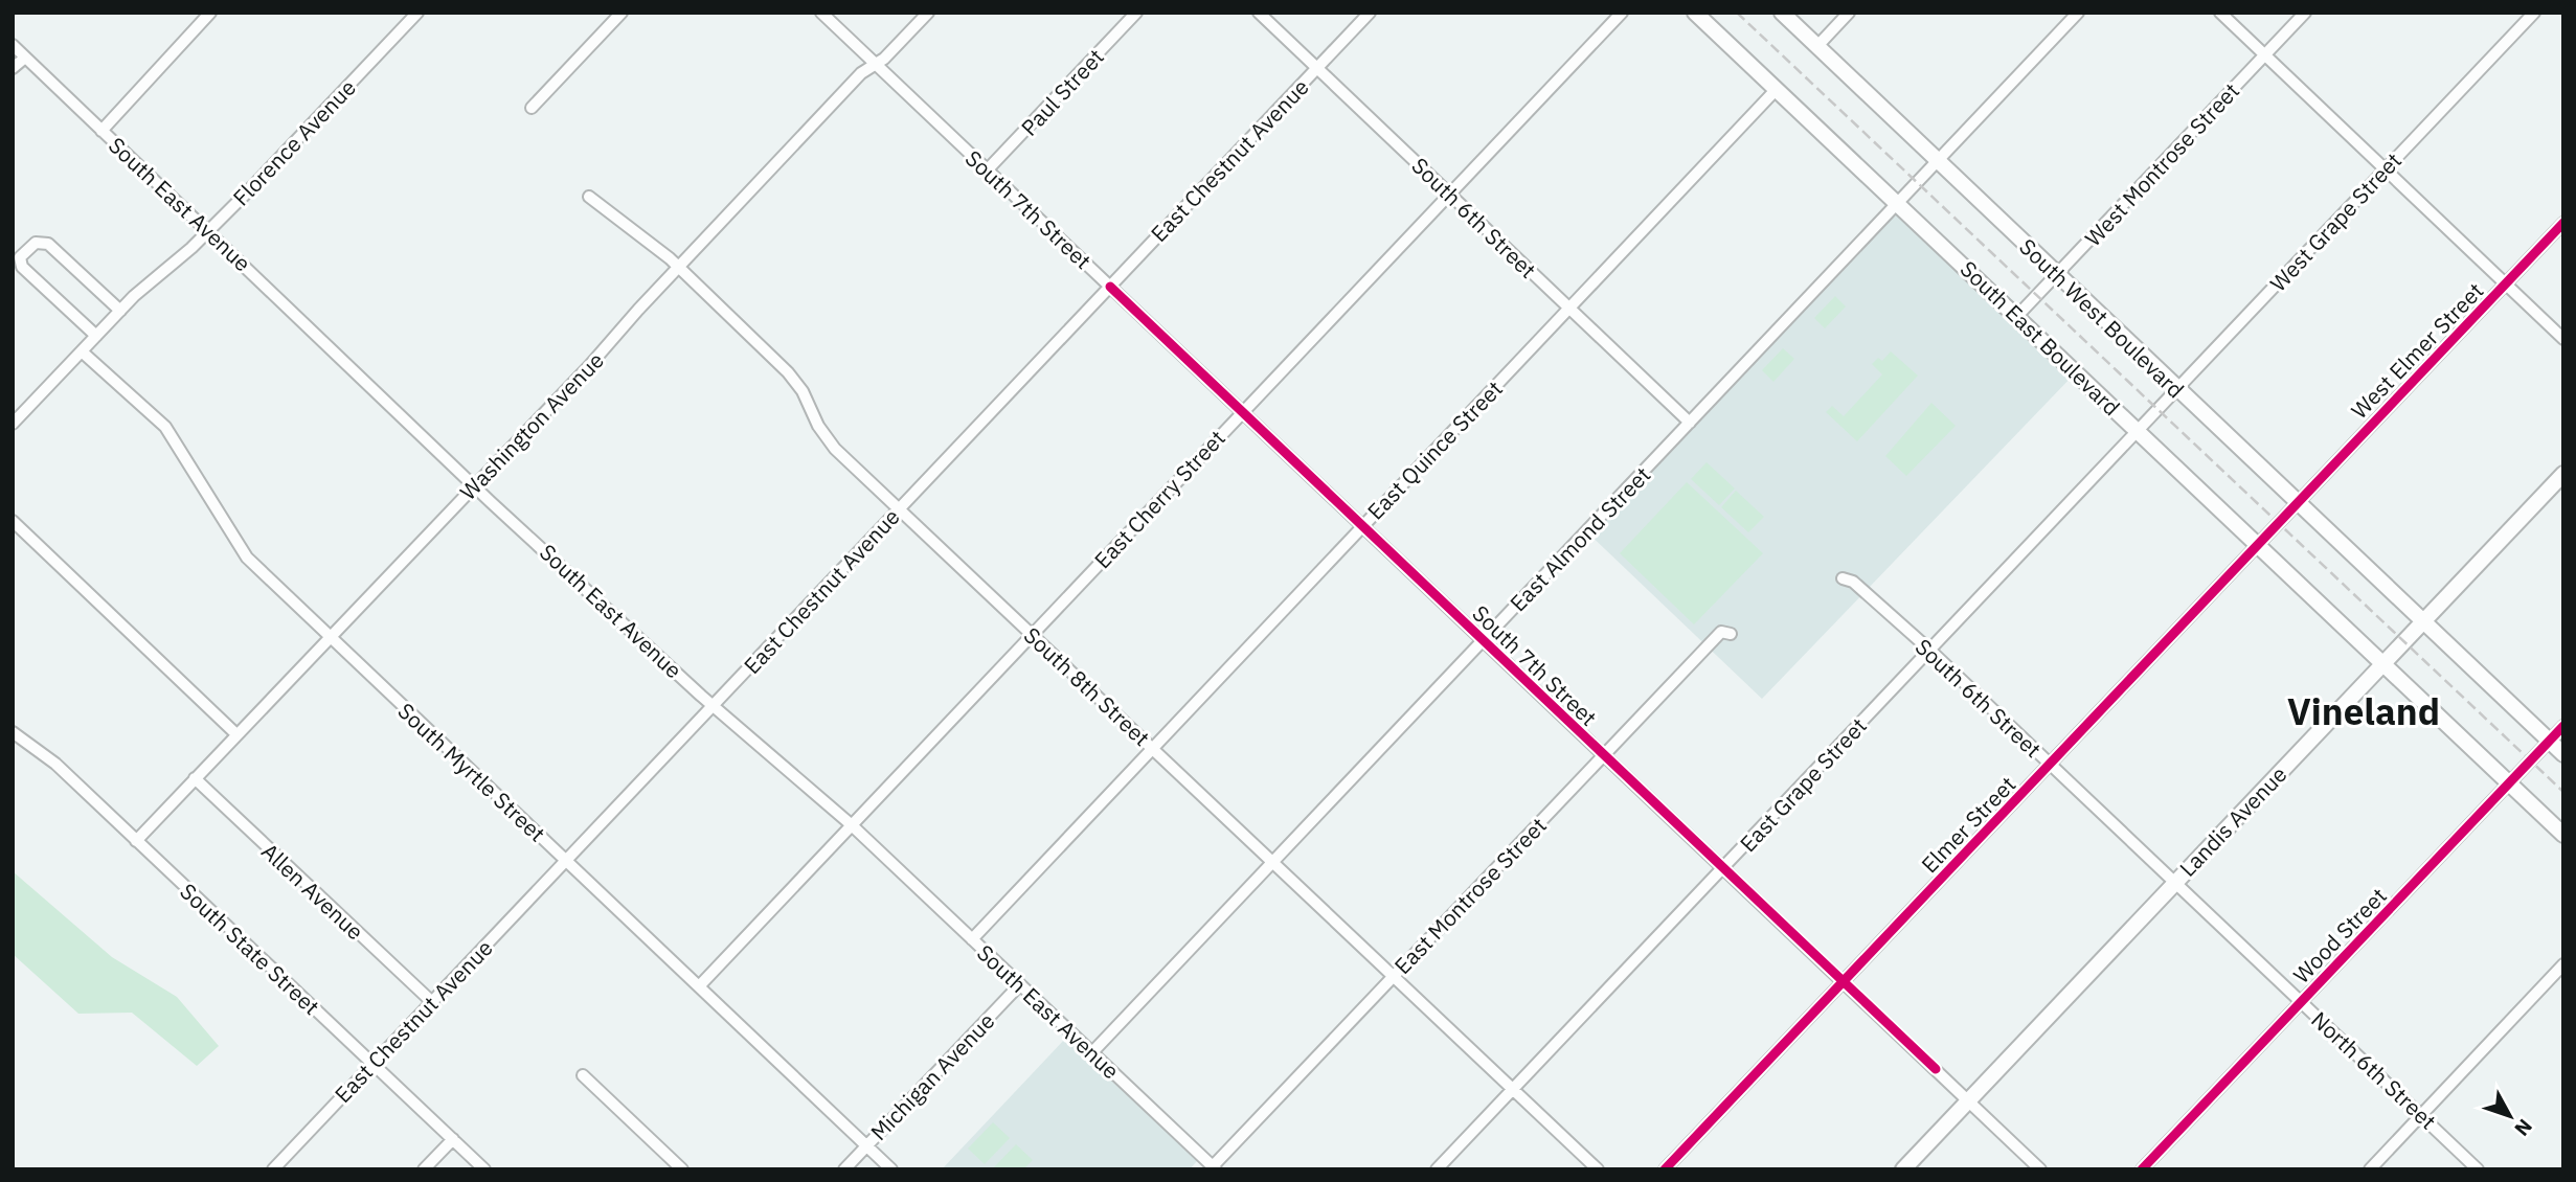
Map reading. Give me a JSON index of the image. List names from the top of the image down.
{
  "streets": {
    "main road": ["South West Boulevard", "South East Boulevard", "Landis Avenue"],
    "street": [
      "Paul Street",
      "Florence Avenue",
      "East Chestnut Avenue",
      "West Montrose Street",
      "South East Avenue",
      "South 7th Street",
      "South 6th Street",
      "West Grape Street",
      "West Elmer Street",
      "Washington Avenue",
      "East Quince Street",
      "East Cherry Street",
      "East Almond Street",
      "South 8th Street",
      "South Myrtle Street",
      "East Grape Street",
      "Elmer Street",
      "Allen Avenue",
      "East Montrose Street",
      "Wood Street",
      "South State Street",
      "North 6th Street",
      "Michigan Avenue"
    ]
  },
  "crossings": [
    ["Paul Street", "South 7th Street"],
    ["Florence Avenue", "South East Avenue"],
    ["Florence Avenue", "South Myrtle Street"],
    ["East Chestnut Avenue", "South East Avenue"],
    ["East Chestnut Avenue", "South 7th Street"],
    ["East Chestnut Avenue", "South 6th Street"],
    ["East Chestnut Avenue", "South 8th Street"],
    ["East Chestnut Avenue", "South Myrtle Street"],
    ["East Chestnut Avenue", "Allen Avenue"],
    ["East Chestnut Avenue", "South State Street"],
    ["West Montrose Street", "South West Boulevard"],
    ["West Montrose Street", "South East Boulevard"],
    ["South East Avenue", "Washington Avenue"],
    ["South East Avenue", "East Quince Street"],
    ["South East Avenue", "East Cherry Street"],
    ["South East Avenue", "East Almond Street"],
    ["South East Avenue", "East Montrose Street"],
    ["South East Avenue", "Michigan Avenue"],
    ["South 7th Street", "Washington Avenue"],
    ["South 7th Street", "East Quince Street"],
    ["South 7th Street", "East Cherry Street"],
    ["South 7th Street", "East Almond Street"],
    ["South 7th Street", "East Grape Street"],
    ["South 7th Street", "Landis Avenue"],
    ["South 7th Street", "Elmer Street"],
    ["South 7th Street", "East Montrose Street"],
    ["South 6th Street", "East Quince Street"],
    ["South 6th Street", "East Cherry Street"],
    ["South 6th Street", "East Almond Street"],
    ["South 6th Street", "East Grape Street"],
    ["South 6th Street", "Landis Avenue"],
    ["South 6th Street", "Elmer Street"],
    ["South 6th Street", "North 6th Street"],
    ["West Grape Street", "South West Boulevard"],
    ["West Grape Street", "South East Boulevard"],
    ["West Grape Street", "East Grape Street"],
    ["South West Boulevard", "West Elmer Street"],
    ["South West Boulevard", "East Almond Street"],
    ["South West Boulevard", "Landis Avenue"],
    ["South West Boulevard", "Elmer Street"],
    ["South West Boulevard", "Wood Street"],
    ["South East Boulevard", "East Quince Street"],
    ["South East Boulevard", "East Almond Street"],
    ["South East Boulevard", "East Grape Street"],
    ["South East Boulevard", "Landis Avenue"],
    ["South East Boulevard", "Elmer Street"],
    ["South East Boulevard", "Wood Street"],
    ["West Elmer Street", "Elmer Street"],
    ["Washington Avenue", "South 8th Street"],
    ["Washington Avenue", "South Myrtle Street"],
    ["Washington Avenue", "Allen Avenue"],
    ["Washington Avenue", "South State Street"],
    ["East Quince Street", "South 8th Street"],
    ["East Cherry Street", "South 8th Street"],
    ["East Cherry Street", "South Myrtle Street"],
    ["East Almond Street", "South 8th Street"],
    ["South 8th Street", "East Grape Street"],
    ["South 8th Street", "East Montrose Street"],
    ["South Myrtle Street", "Michigan Avenue"],
    ["Landis Avenue", "North 6th Street"],
    ["Wood Street", "North 6th Street"]
  ],
  "districts": ["Vineland"],
  "north": "bottom right"
}
